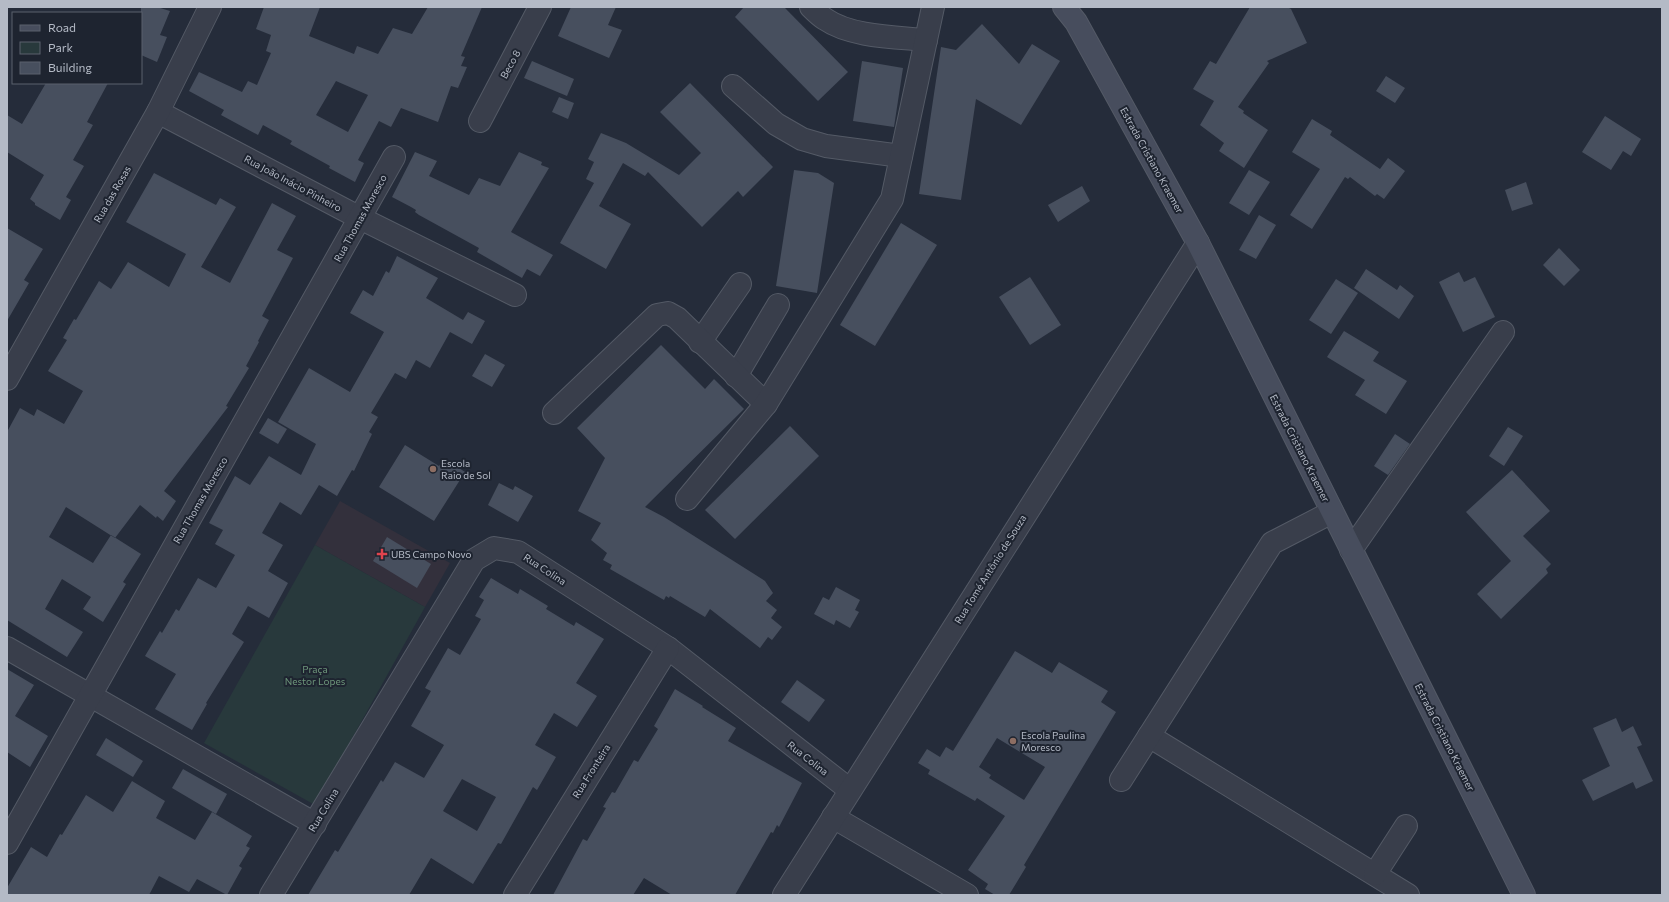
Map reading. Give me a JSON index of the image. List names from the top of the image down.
{
  "streets": {
    "main road": ["Estrada Cristiano Kraemer"],
    "street": [
      "Beco 8",
      "Rua João Inácio Pinheiro",
      "Rua das Rosas",
      "Rua Thomas Moresco",
      "Rua Colina",
      "Rua Tomé Antônio de Souza",
      "Rua Fronteira"
    ]
  },
  "crossings": [
    ["Estrada Cristiano Kraemer", "Rua Tomé Antônio de Souza"],
    ["Rua João Inácio Pinheiro", "Rua das Rosas"],
    ["Rua João Inácio Pinheiro", "Rua Thomas Moresco"],
    ["Rua Colina", "Rua Tomé Antônio de Souza"],
    ["Rua Colina", "Rua Fronteira"]
  ],
  "parks": ["Praça Nestor Lopes"],
  "places": {
    "other": ["Escola Raio de Sol", "Escola Paulina Moresco"],
    "health": ["UBS Campo Novo"]
  },
  "legend": ["Road", "Park", "Building"]
}
